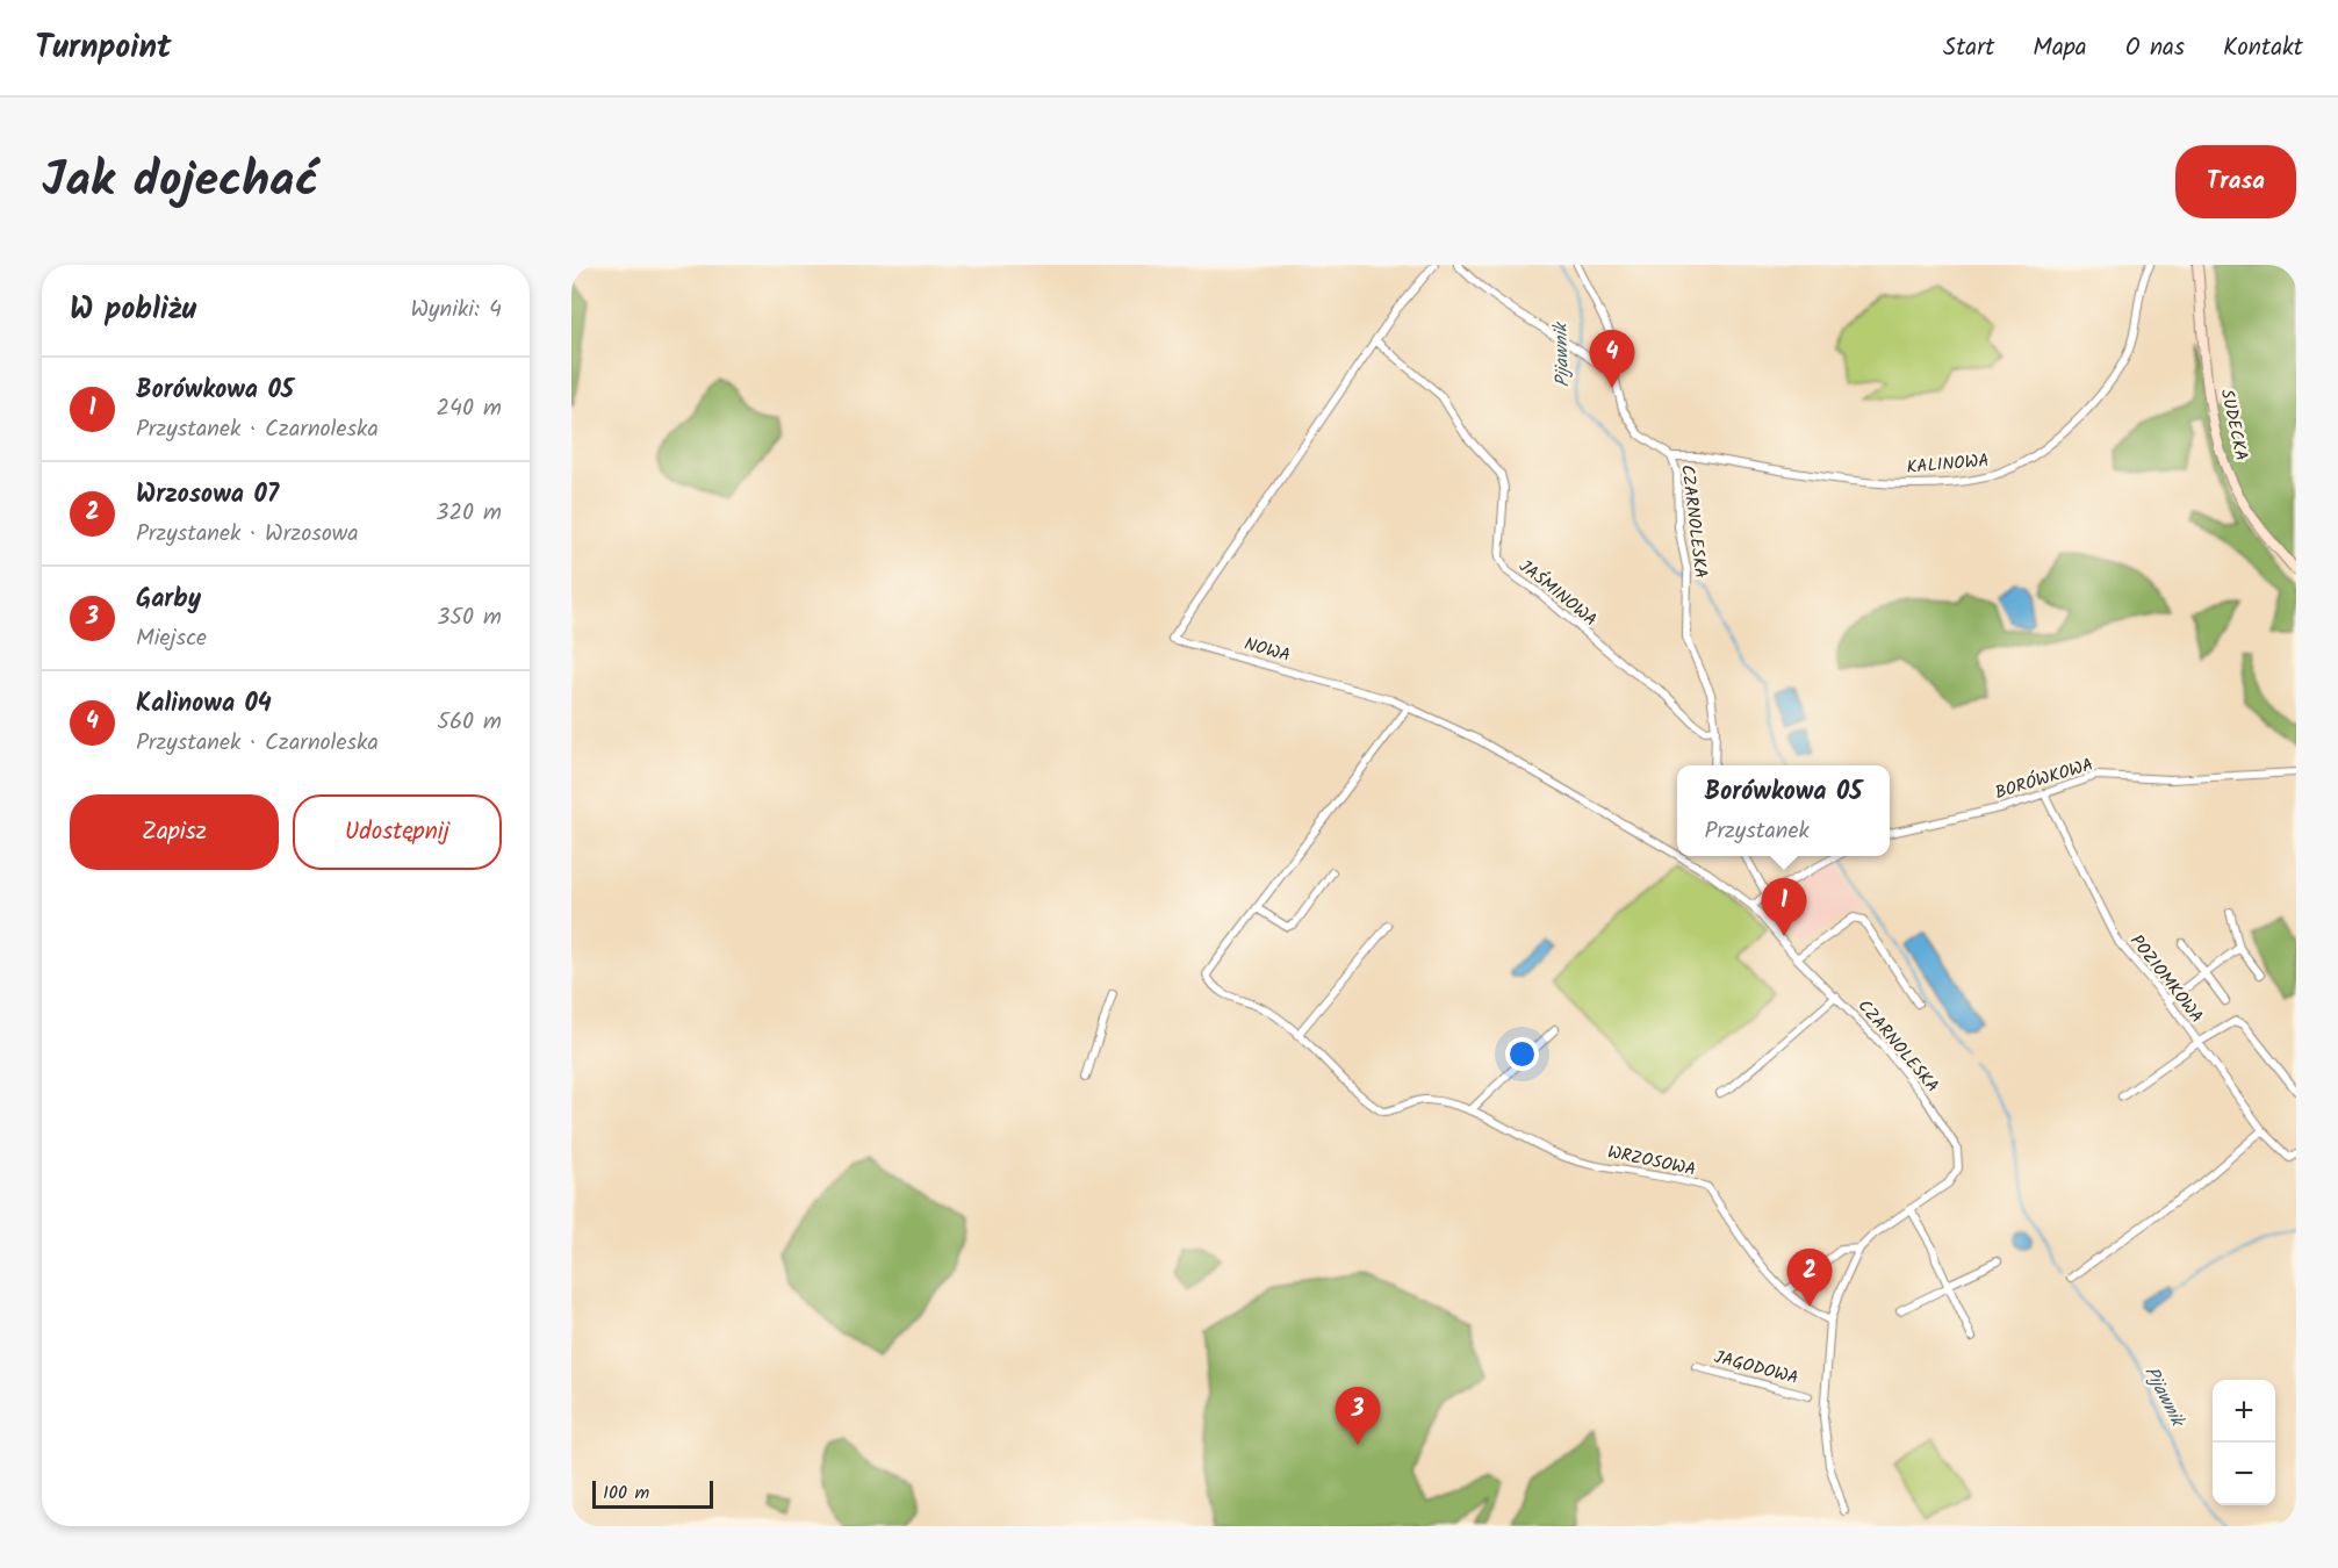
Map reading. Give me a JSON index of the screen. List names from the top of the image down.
{
  "streets": {
    "main road": ["SUDECKA"],
    "street": [
      "KALINOWA",
      "CZARNOLESKA",
      "JAŚMINOWA",
      "NOWA",
      "BORÓWKOWA",
      "POZIOMKOWA",
      "WRZOSOWA",
      "JAGODOWA"
    ]
  },
  "crossings": [
    ["KALINOWA", "CZARNOLESKA"],
    ["CZARNOLESKA", "JAŚMINOWA"],
    ["CZARNOLESKA", "NOWA"],
    ["CZARNOLESKA", "WRZOSOWA"],
    ["JAŚMINOWA", "NOWA"],
    ["NOWA", "WRZOSOWA"],
    ["BORÓWKOWA", "POZIOMKOWA"]
  ],
  "water": ["Pijawnik"],
  "scale_bar": "100 m",
  "page": {
    "header": "Turnpoint",
    "nav": [
      "Start",
      "Mapa",
      "O nas",
      "Kontakt"
    ],
    "title": "Jak dojechać",
    "buttons": [
      "Trasa",
      ["Zapisz", "Udostępnij"]
    ],
    "heading": ["W pobliżu", "Wyniki: 4"],
    "pins": [
      "4",
      "1",
      "2",
      "3"
    ],
    "list": [
      {
        "mark": "1",
        "name": "Borówkowa 05",
        "note": "Przystanek · Czarnoleska",
        "value": "240 m"
      },
      {
        "mark": "2",
        "name": "Wrzosowa 07",
        "note": "Przystanek · Wrzosowa",
        "value": "320 m"
      },
      {
        "mark": "3",
        "name": "Garby",
        "note": "Miejsce",
        "value": "350 m"
      },
      {
        "mark": "4",
        "name": "Kalinowa 04",
        "note": "Przystanek · Czarnoleska",
        "value": "560 m"
      }
    ],
    "popup": ["Borówkowa 05", "Przystanek"],
    "map_buttons": ["+", "−"],
    "scale": "100 m"
  }
}
